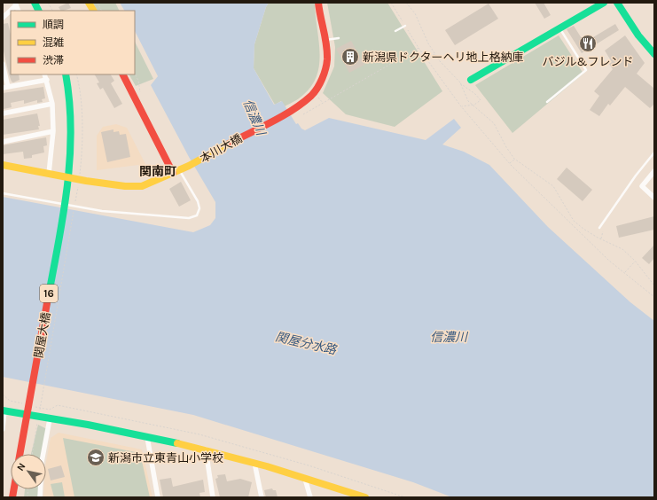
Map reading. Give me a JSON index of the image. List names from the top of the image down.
{
  "streets": {
    "street": ["本川大橋", "16", "関屋大橋"]
  },
  "districts": ["関南町"],
  "water": ["信濃川", "関屋分水路"],
  "places": {
    "restaurant": ["バジル&フレンド"],
    "building": ["新潟県ドクターヘリ地上格納庫"],
    "school or university": ["新潟市立東青山小学校"]
  },
  "legend": ["順調", "混雑", "渋滞"],
  "north": "top left"
}
